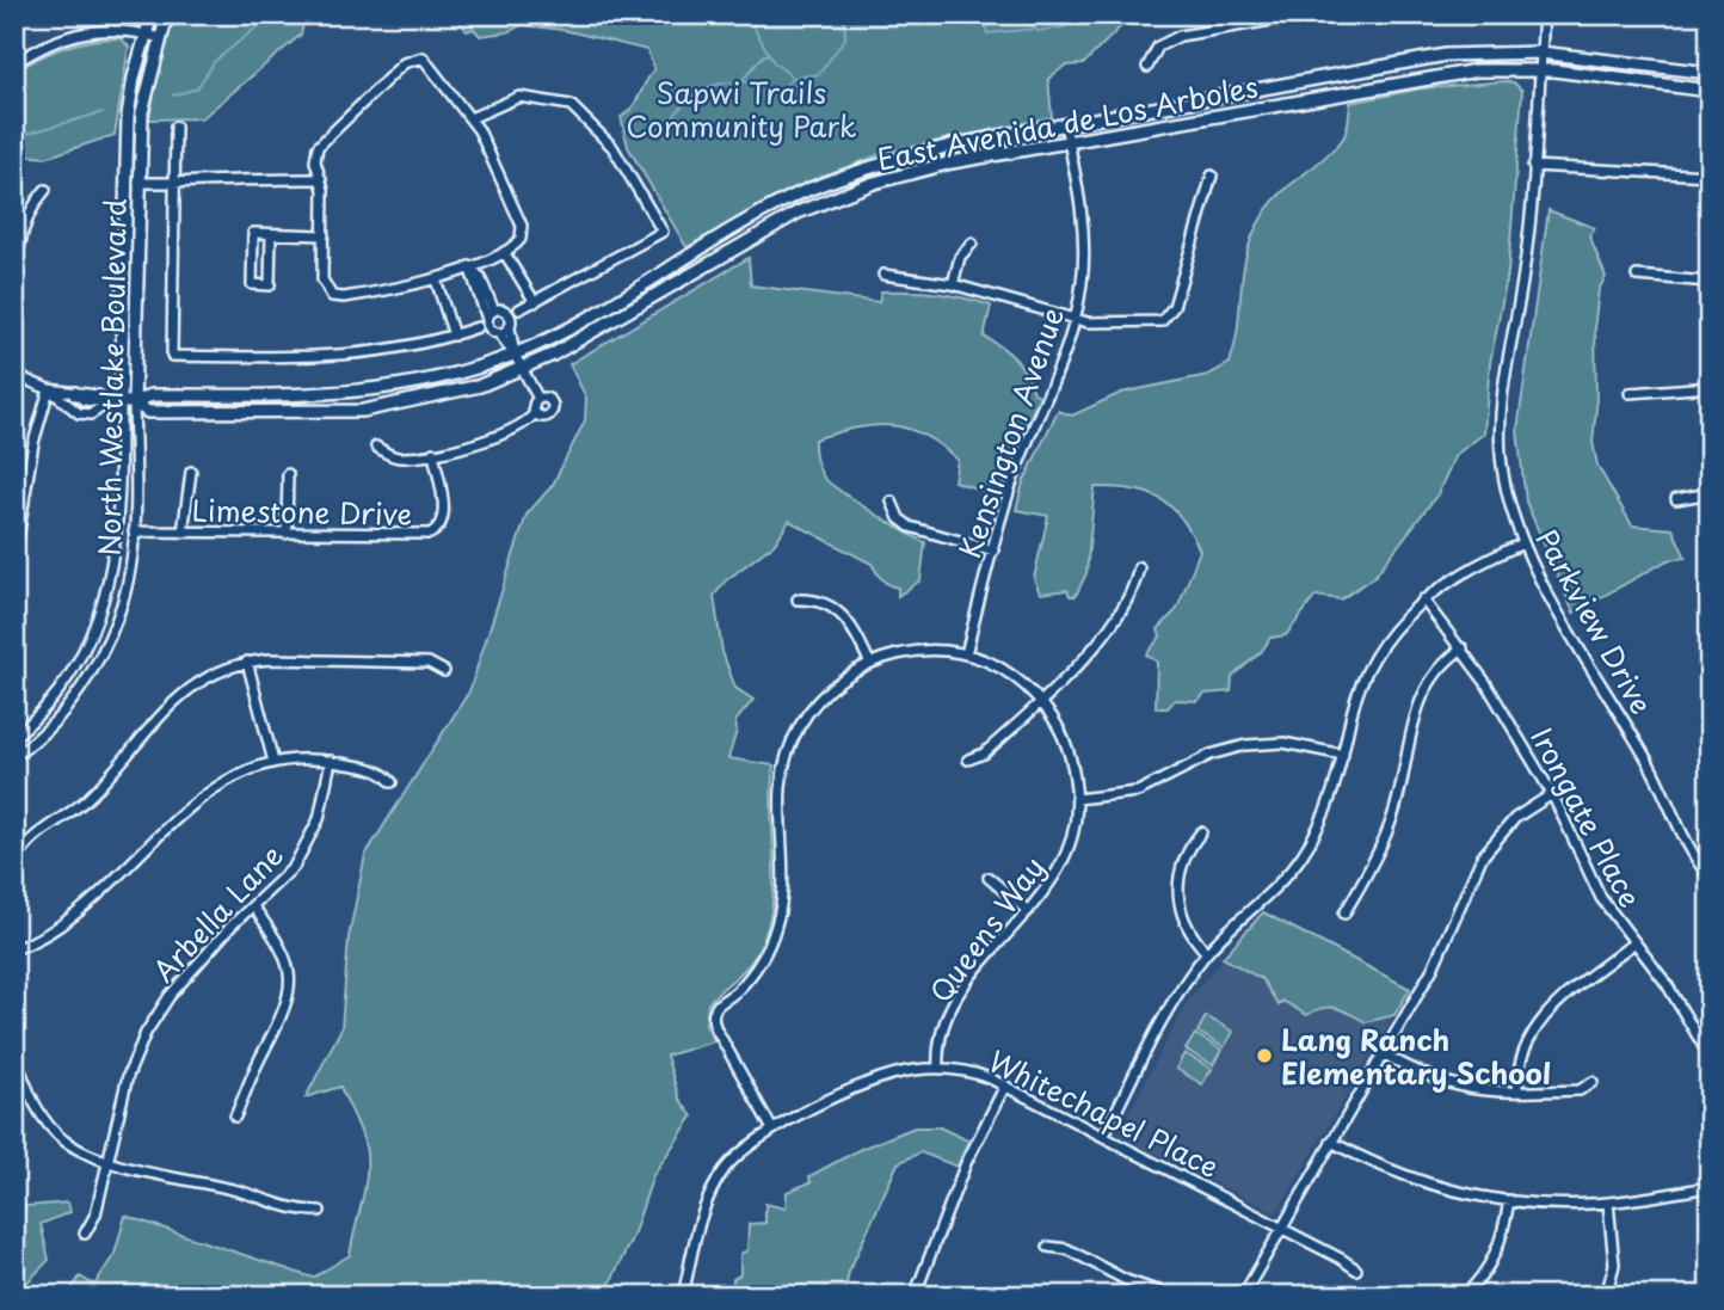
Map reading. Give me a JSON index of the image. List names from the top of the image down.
{
  "streets": {
    "main road": ["East Avenida de Los Arboles", "North Westlake Boulevard"],
    "street": [
      "Kensington Avenue",
      "Limestone Drive",
      "Parkview Drive",
      "Irongate Place",
      "Arbella Lane",
      "Queens Way",
      "Whitechapel Place"
    ]
  },
  "crossings": [
    ["East Avenida de Los Arboles", "North Westlake Boulevard"],
    ["East Avenida de Los Arboles", "Kensington Avenue"],
    ["East Avenida de Los Arboles", "Parkview Drive"],
    ["North Westlake Boulevard", "Limestone Drive"],
    ["Kensington Avenue", "Queens Way"],
    ["Queens Way", "Whitechapel Place"]
  ],
  "parks": ["Sapwi Trails Community Park"],
  "places": ["Lang Ranch Elementary School"]
}
